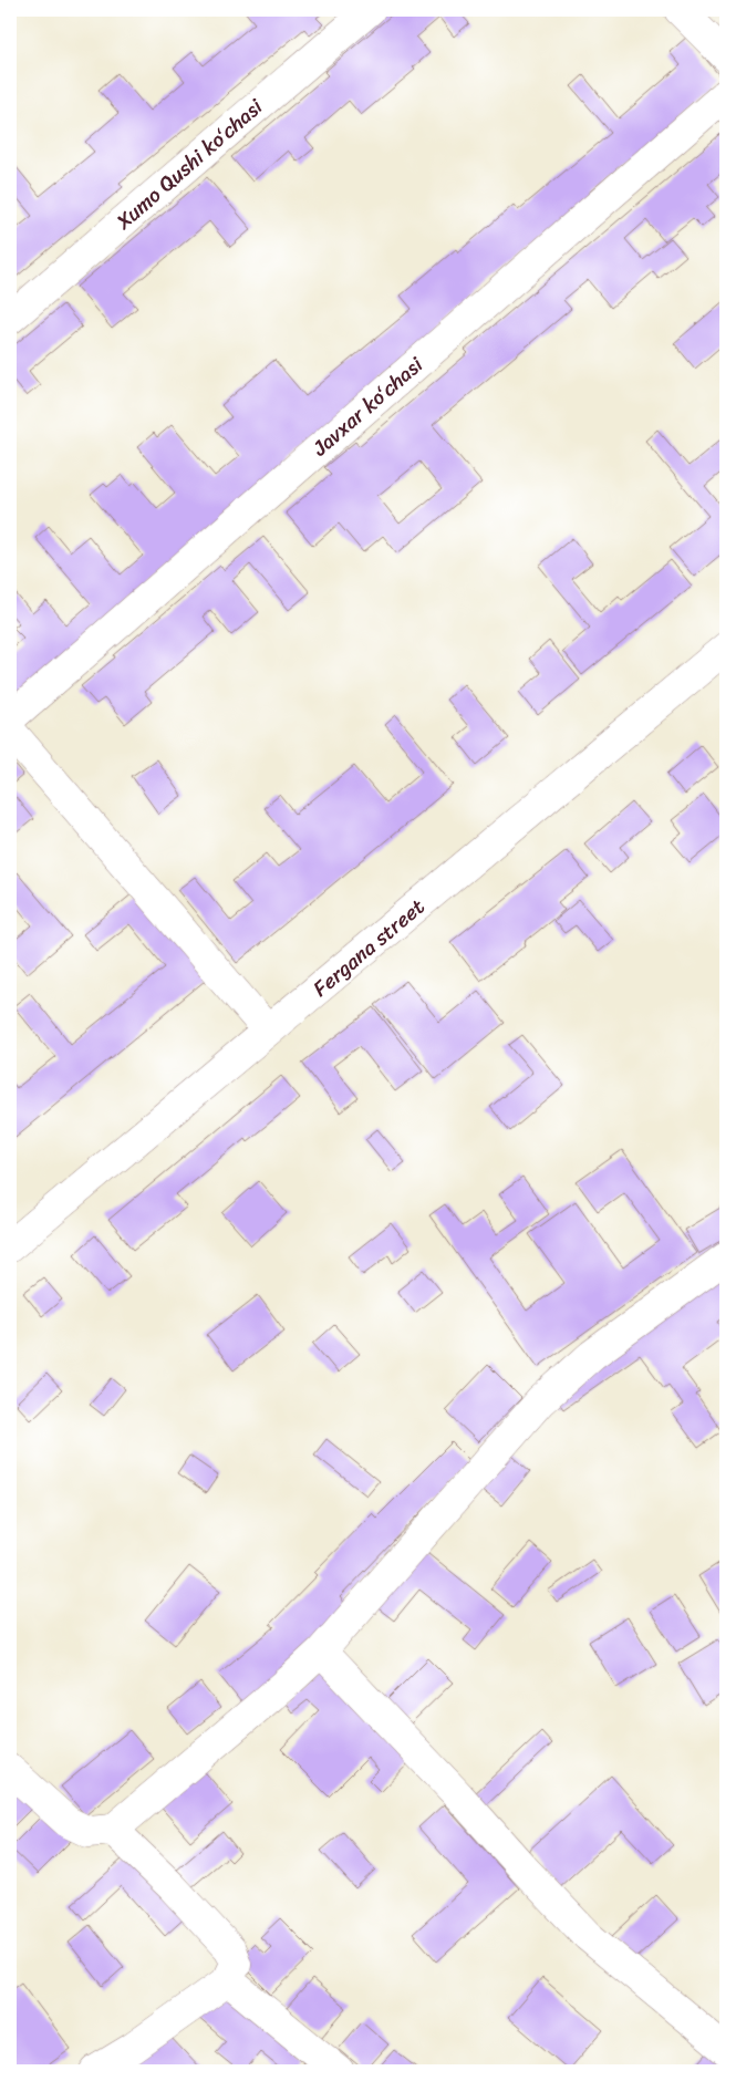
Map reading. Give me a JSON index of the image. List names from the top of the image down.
{
  "streets": {
    "street": ["Xumo Qushi koʻchasi", "Javxar koʻchasi", "Fergana street"]
  }
}
